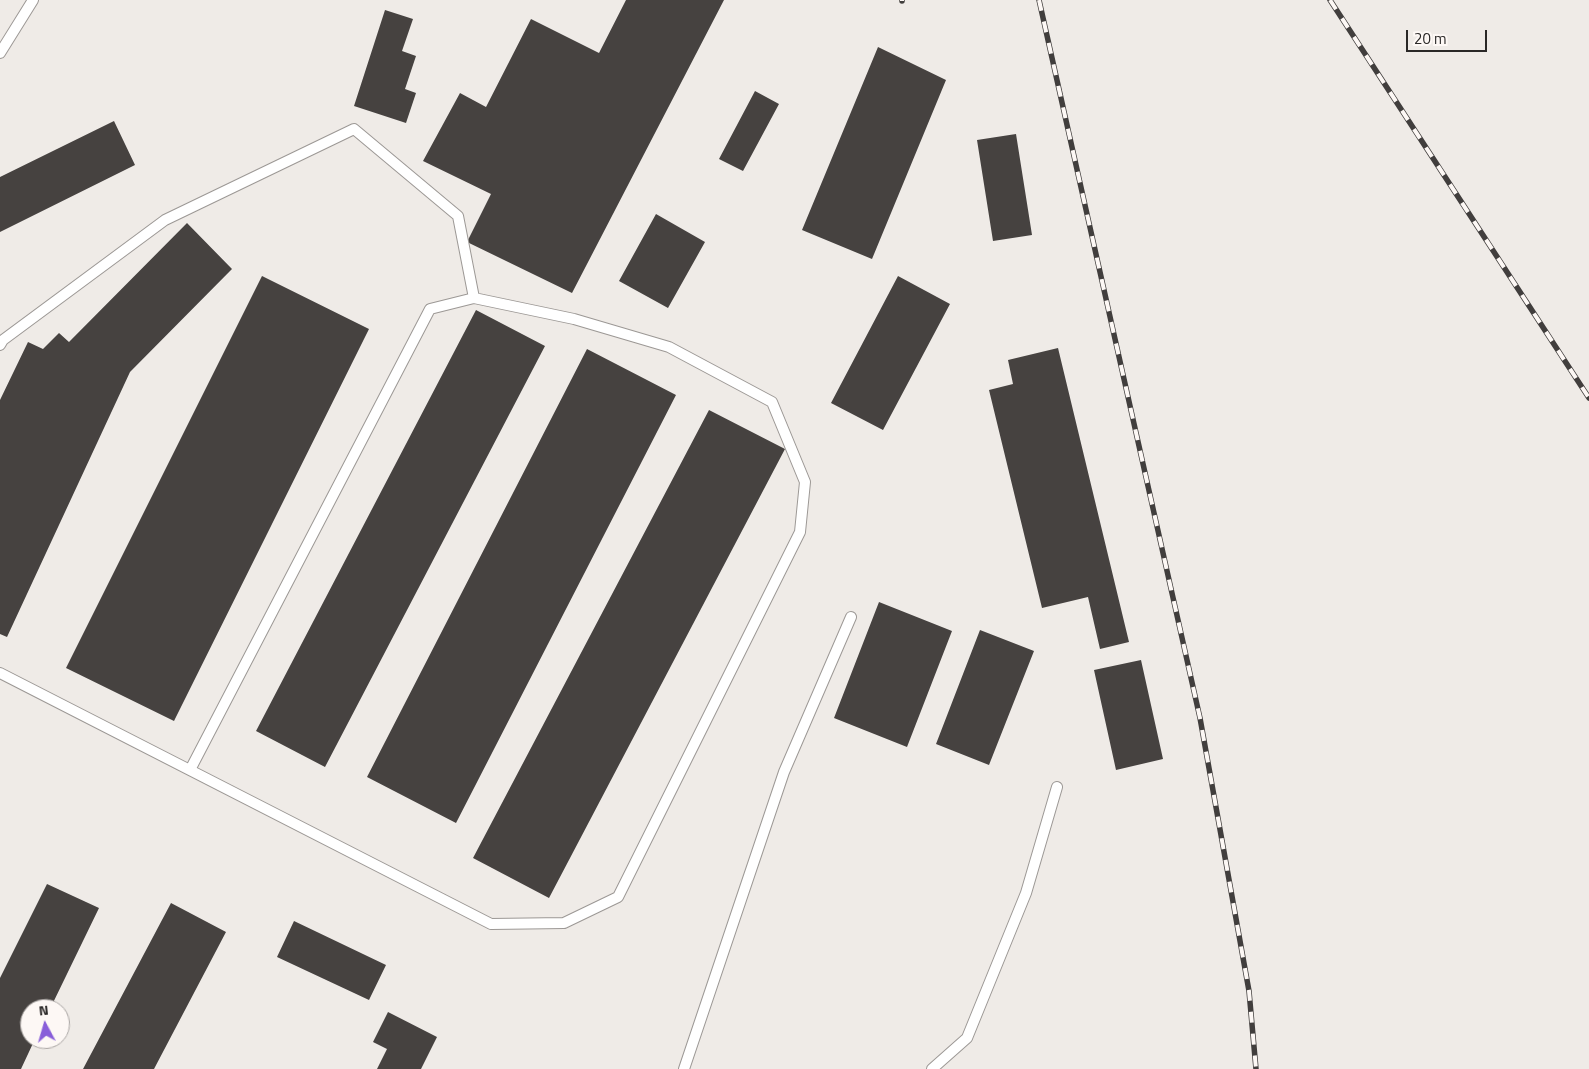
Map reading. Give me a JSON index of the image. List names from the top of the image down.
{
  "scale_bar": "20 m",
  "north": "top"
}
